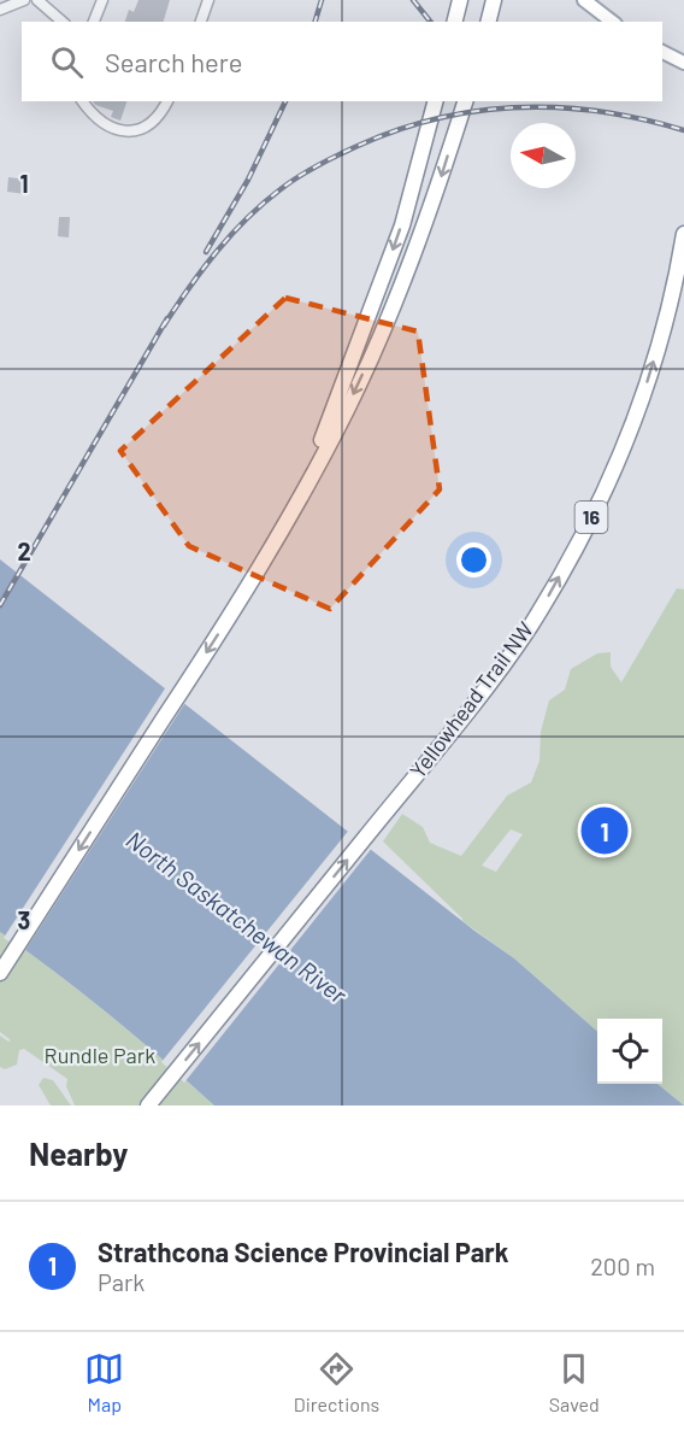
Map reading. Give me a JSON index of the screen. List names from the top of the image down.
{
  "streets": {
    "highway": ["16", "Yellowhead Trail NW"]
  },
  "one_way": ["Yellowhead Trail NW"],
  "water": ["North Saskatchewan River"],
  "parks": ["Rundle Park"],
  "north": "left",
  "page": {
    "search": "Search here",
    "pins": "1",
    "heading": "Nearby",
    "list": [
      {
        "mark": "1",
        "name": "Strathcona Science Provincial Park",
        "note": "Park",
        "value": "200 m"
      }
    ],
    "nav": ["Map", "Directions", "Saved"]
  },
  "grid": {
    "rows": ["1", "2", "3"]
  }
}
